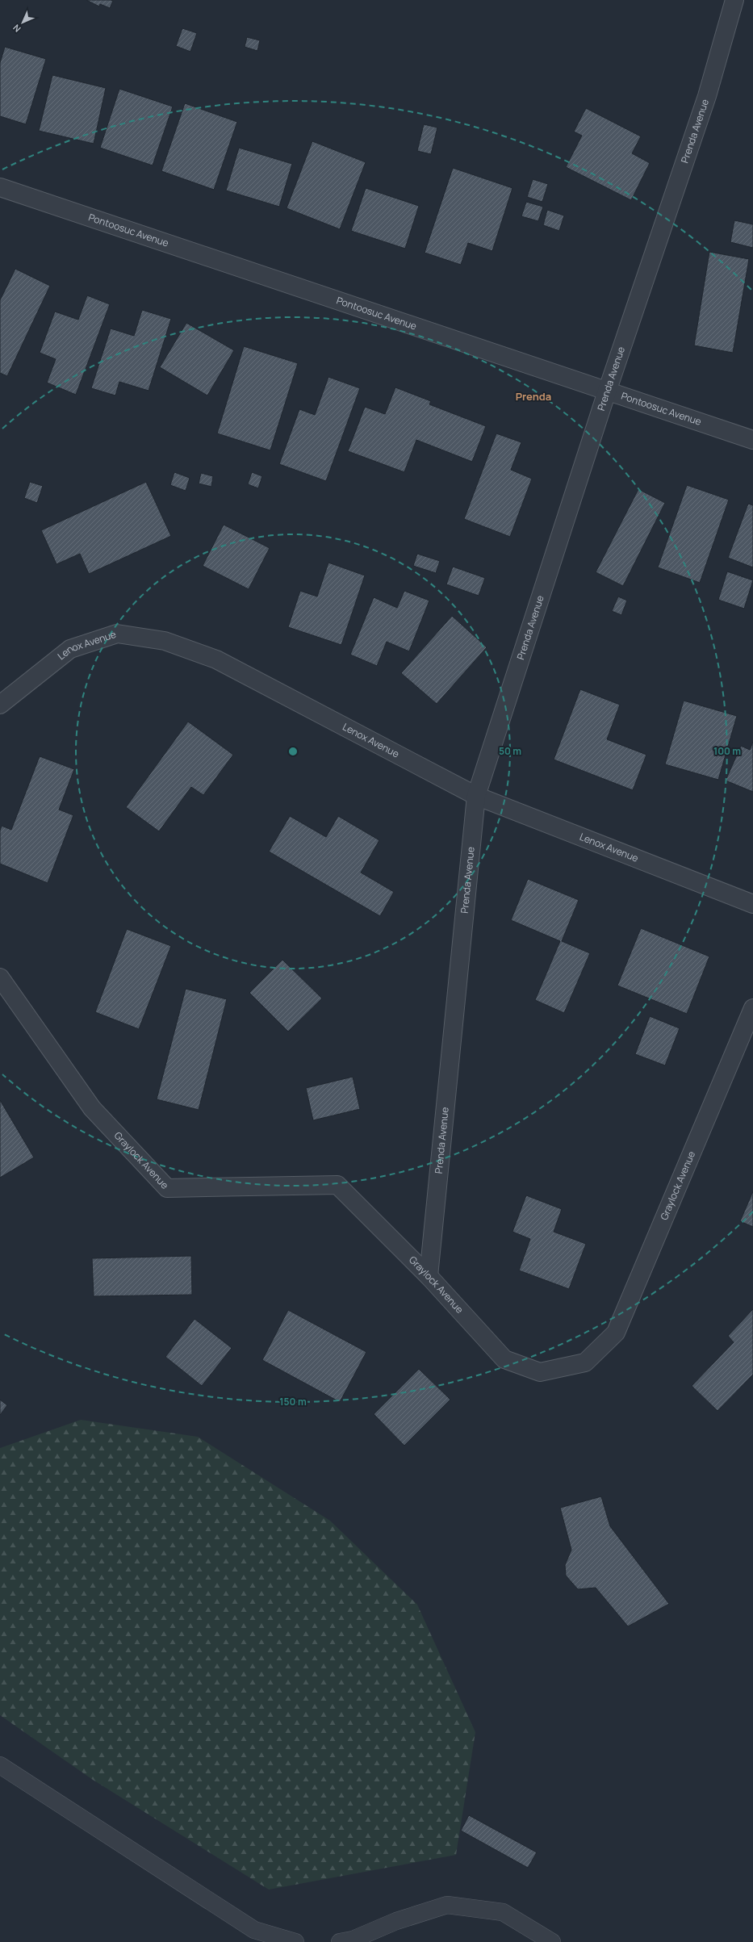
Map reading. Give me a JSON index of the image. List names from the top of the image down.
{
  "streets": {
    "street": [
      "Prenda Avenue",
      "Pontoosuc Avenue",
      "Lenox Avenue",
      "Graylock Avenue"
    ]
  },
  "crossings": [
    ["Prenda Avenue", "Pontoosuc Avenue"],
    ["Prenda Avenue", "Lenox Avenue"],
    ["Prenda Avenue", "Graylock Avenue"]
  ],
  "districts": ["Prenda"],
  "north": "bottom left",
  "rings": ["50 m", "100 m", "150 m"]
}
